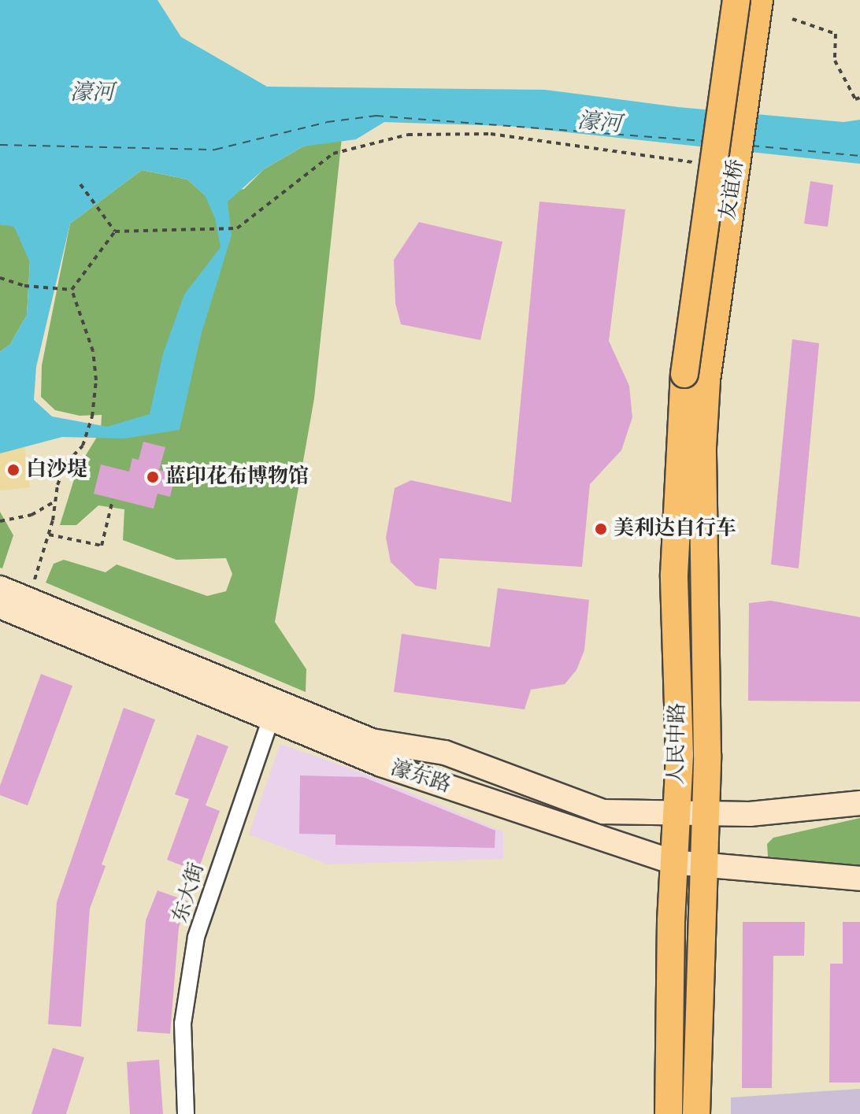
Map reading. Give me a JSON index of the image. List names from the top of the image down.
{
  "streets": {
    "main road": ["友谊桥", "人民中路", "濠东路"],
    "street": ["东大街"]
  },
  "crossings": [
    ["友谊桥", "人民中路"],
    ["人民中路", "濠东路"],
    ["濠东路", "东大街"]
  ],
  "water": ["濠河"],
  "places": ["白沙堤", "蓝印花布博物馆", "美利达自行车"]
}
